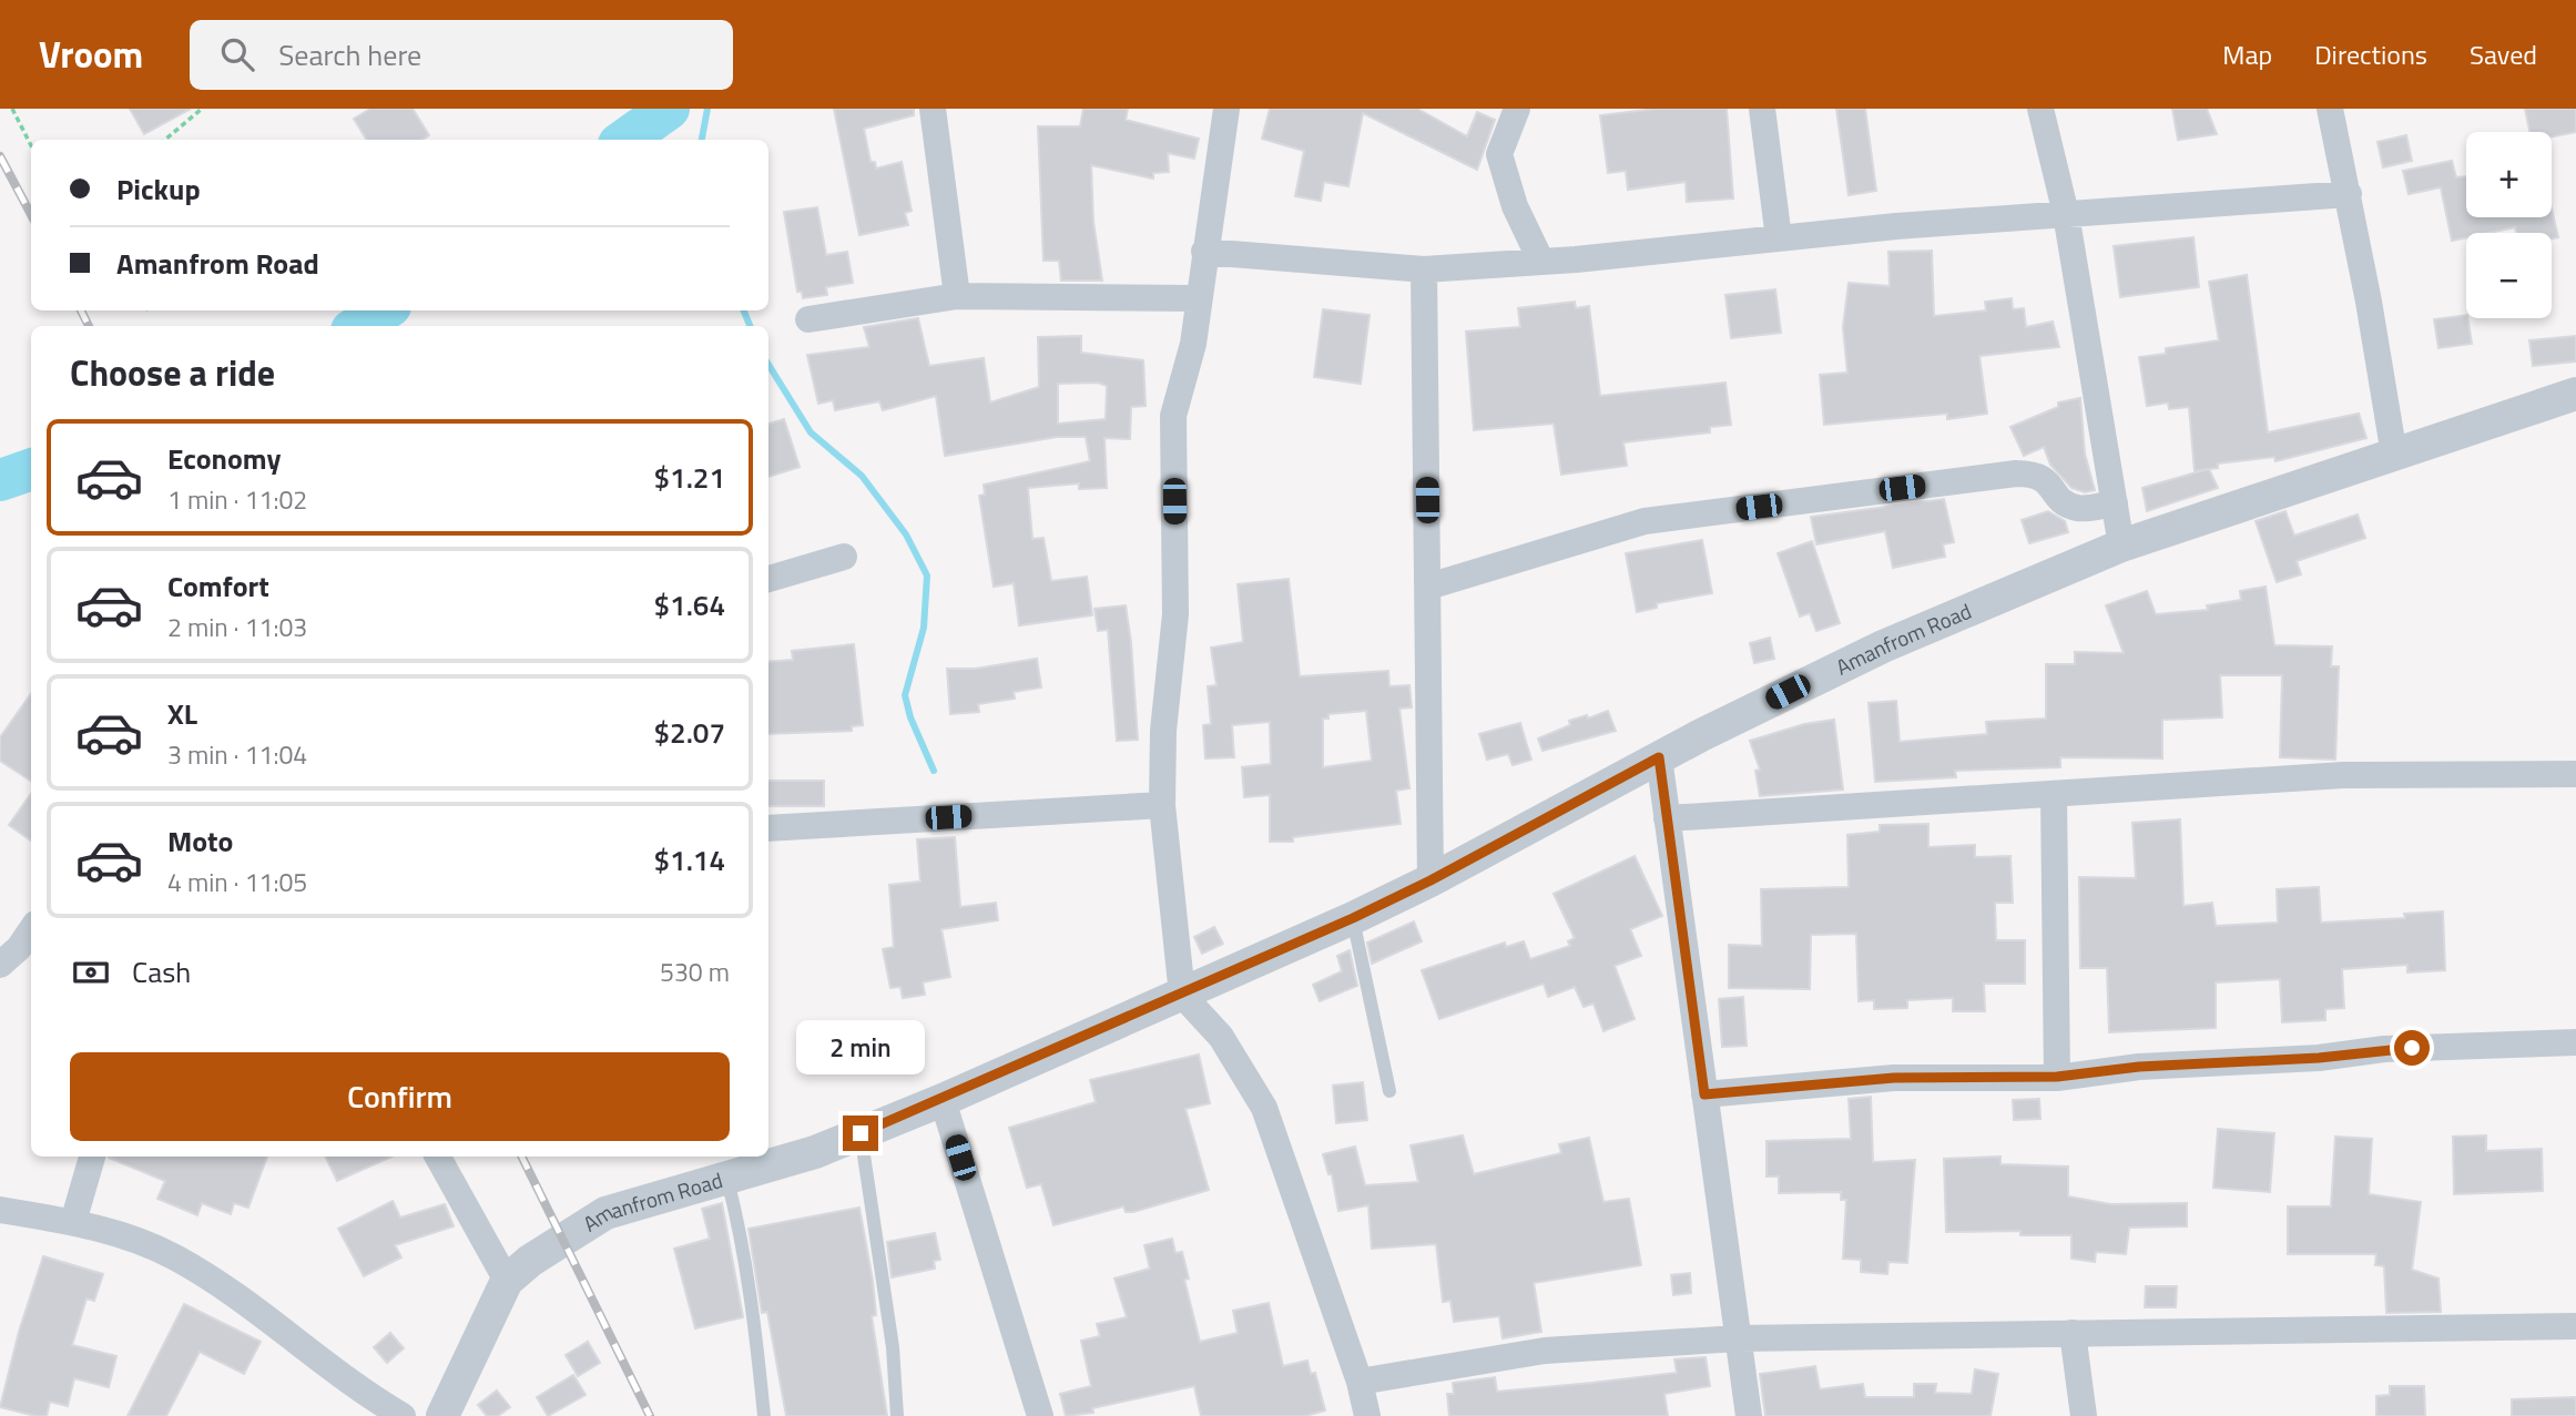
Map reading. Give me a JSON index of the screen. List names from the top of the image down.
{
  "streets": {
    "street": ["Amanfrom Road"]
  },
  "page": {
    "header": "Vroom",
    "search": "Search here",
    "nav": ["Map", "Directions", "Saved"],
    "map_buttons": ["+", "−"],
    "banner": ["Pickup", "Amanfrom Road"],
    "heading": "Choose a ride",
    "list": [
      {
        "name": "Economy",
        "note": "1 min · 11:02",
        "value": "$1.21"
      },
      {
        "name": "Comfort",
        "note": "2 min · 11:03",
        "value": "$1.64"
      },
      {
        "name": "XL",
        "note": "3 min · 11:04",
        "value": "$2.07"
      },
      {
        "name": "Moto",
        "note": "4 min · 11:05",
        "value": "$1.14"
      }
    ],
    "pay": ["Cash", "530 m"],
    "bubble": "2 min",
    "buttons": "Confirm"
  }
}
